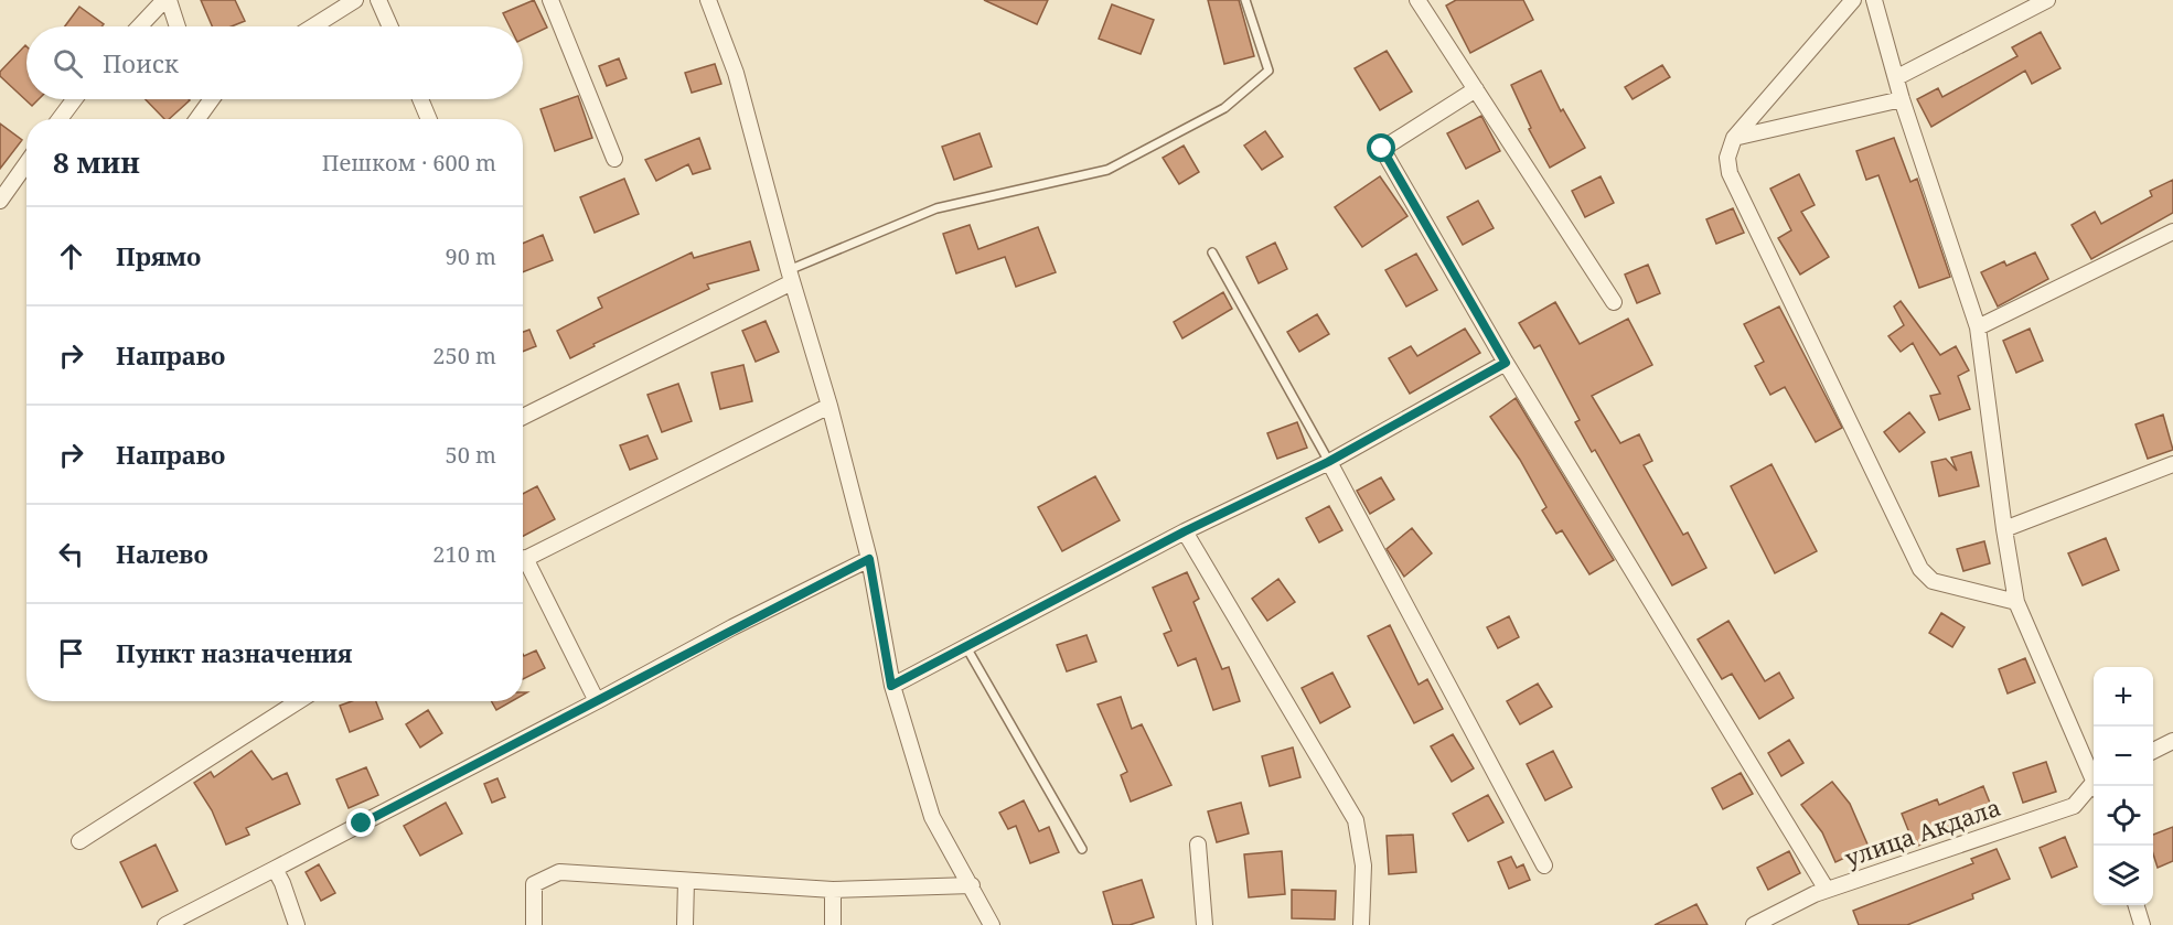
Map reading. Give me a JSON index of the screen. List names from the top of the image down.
{
  "streets": {
    "street": ["улица Акдала"]
  },
  "page": {
    "search": "Поиск",
    "heading": ["8 мин", "Пешком · 600 m"],
    "list": [
      ["Прямо", "90 m"],
      ["Направо", "250 m"],
      ["Направо", "50 m"],
      ["Налево", "210 m"],
      "Пункт назначения"
    ],
    "map_buttons": ["+", "−"]
  }
}
